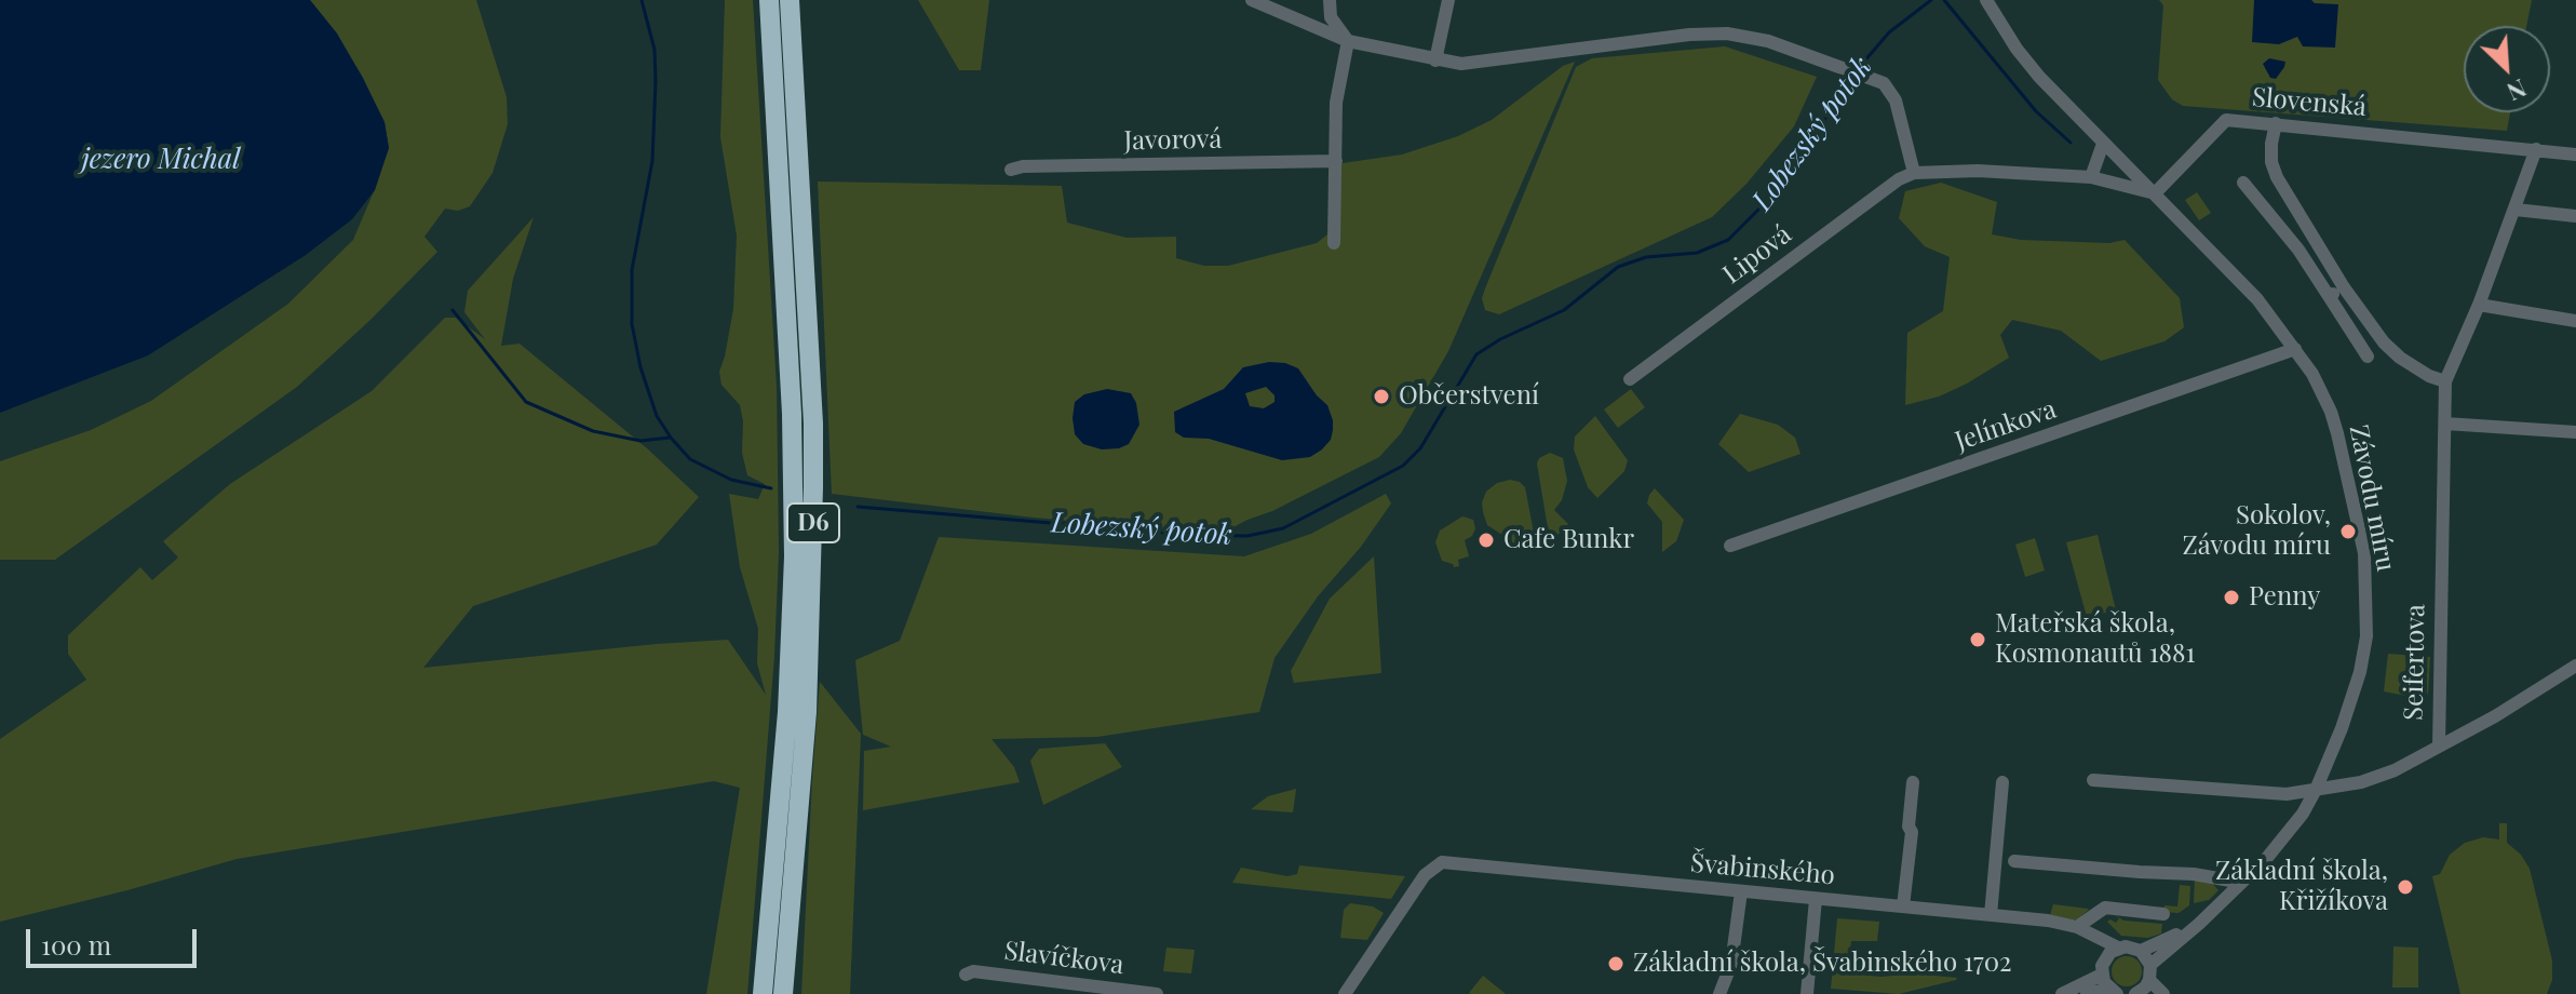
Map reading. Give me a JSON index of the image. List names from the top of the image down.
{
  "streets": {
    "highway": ["D6"],
    "street": [
      "Slovenská",
      "Javorová",
      "Lipová",
      "Jelínkova",
      "Závodu míru",
      "Seifertova",
      "Švabinského",
      "Slavíčkova"
    ]
  },
  "crossings": [
    ["Slovenská", "Závodu míru"],
    ["Slovenská", "Seifertova"],
    ["Jelínkova", "Závodu míru"],
    ["Závodu míru", "Švabinského"]
  ],
  "water": ["Lobezský potok", "jezero Michal"],
  "places": [
    "Občerstvení",
    "Sokolov, Závodu míru",
    "Cafe Bunkr",
    "Penny",
    "Mateřská škola, Kosmonautů 1881",
    "Základní škola, Křižíkova",
    "Základní škola, Švabinského 1702"
  ],
  "scale_bar": "100 m",
  "north": "bottom right"
}
